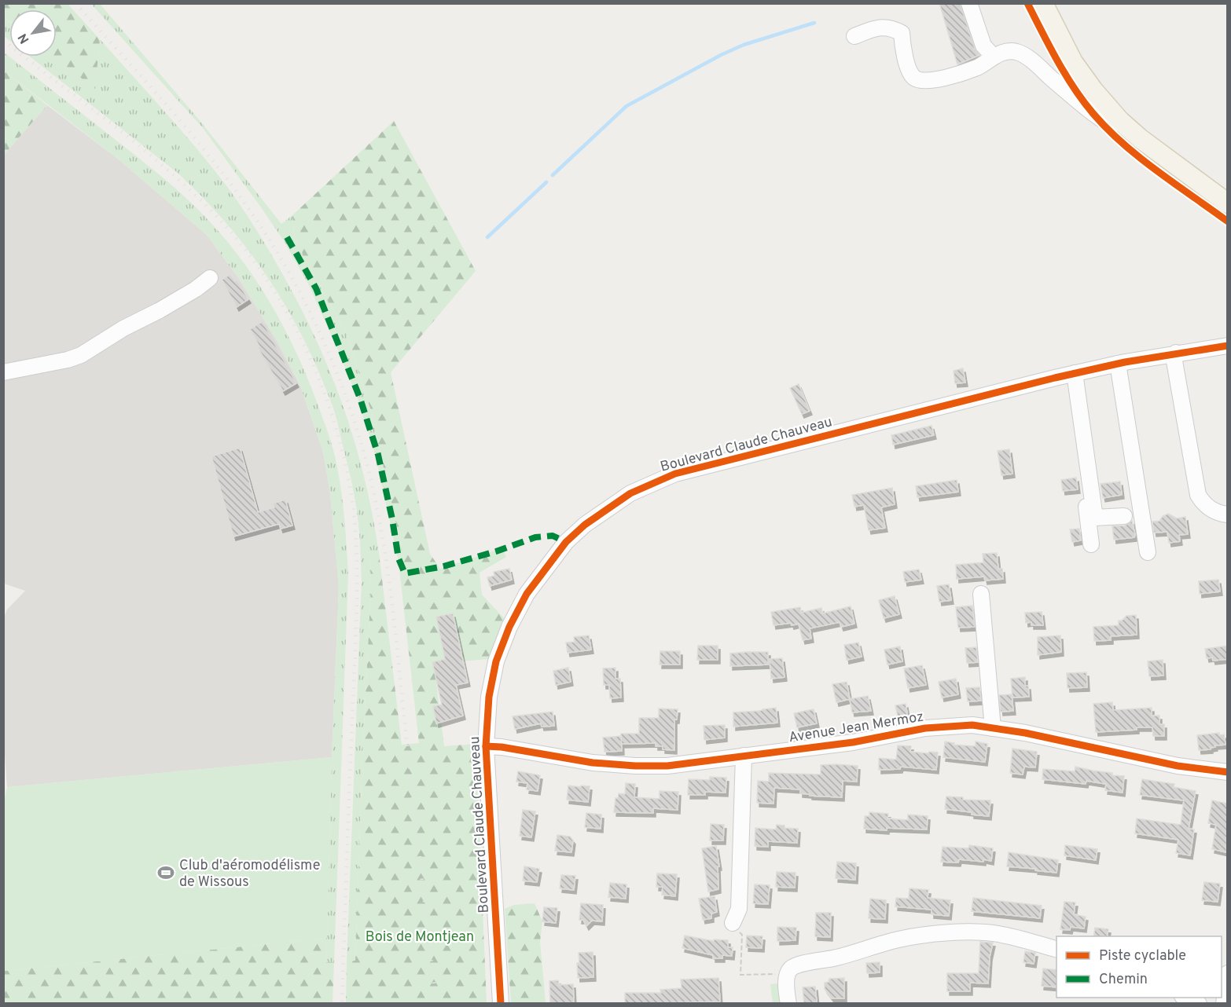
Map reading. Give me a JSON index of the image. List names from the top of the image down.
{
  "streets": {
    "street": ["Boulevard Claude Chauveau", "Avenue Jean Mermoz"]
  },
  "crossings": [
    ["Boulevard Claude Chauveau", "Avenue Jean Mermoz"]
  ],
  "parks": ["Bois de Montjean"],
  "places": {
    "sports": ["Club d'aéromodélisme de Wissous"]
  },
  "legend": ["Piste cyclable", "Chemin"],
  "north": "bottom left"
}
